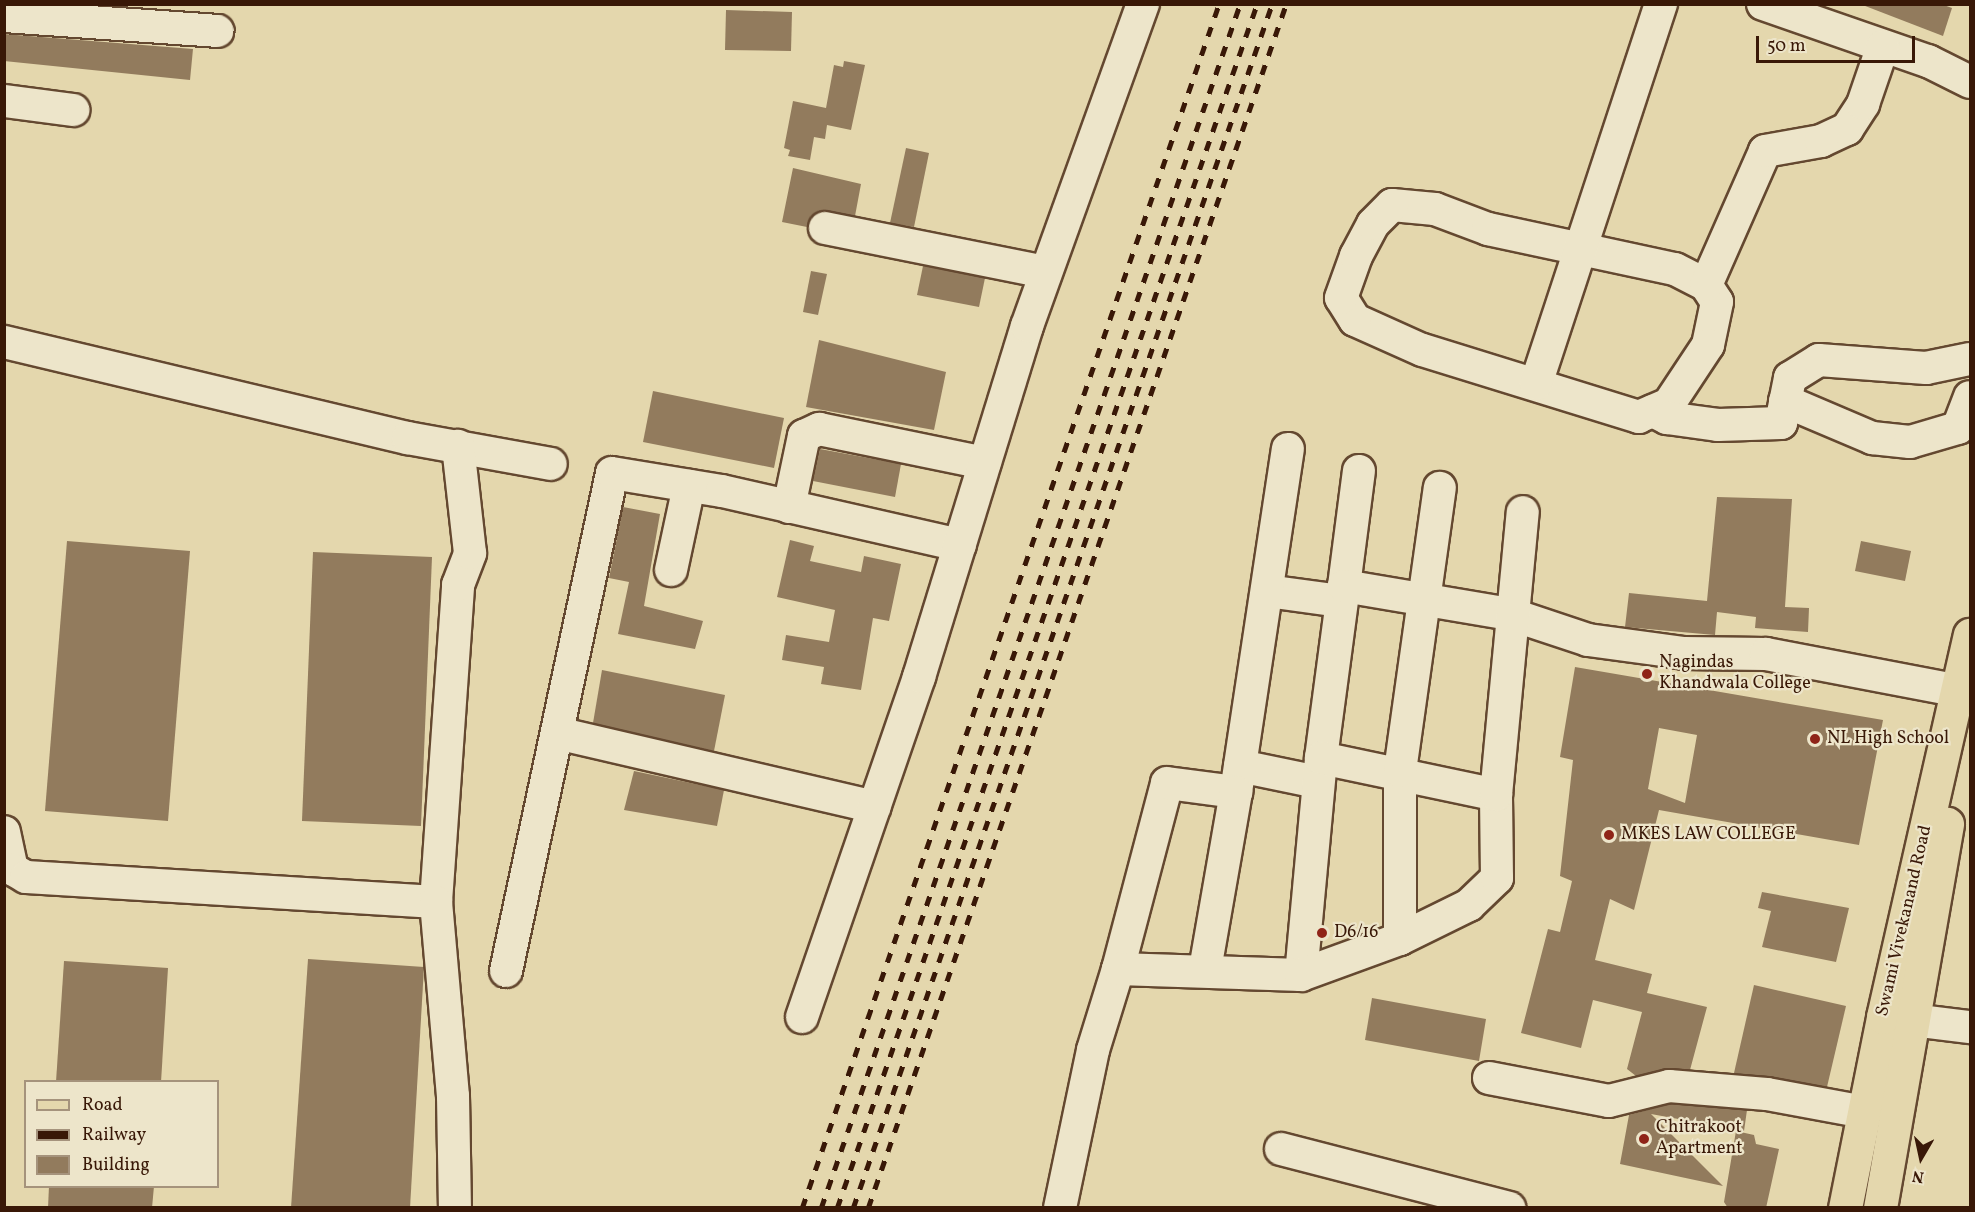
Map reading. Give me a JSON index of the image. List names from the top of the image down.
{
  "streets": {
    "main road": ["Swami Vivekanand Road"]
  },
  "places": [
    "Nagindas Khandwala College",
    "NL High School",
    "MKES LAW COLLEGE",
    "D6/16",
    "Chitrakoot Apartment"
  ],
  "legend": ["Road", "Railway", "Building"],
  "scale_bar": "50 m",
  "north": "bottom"
}
